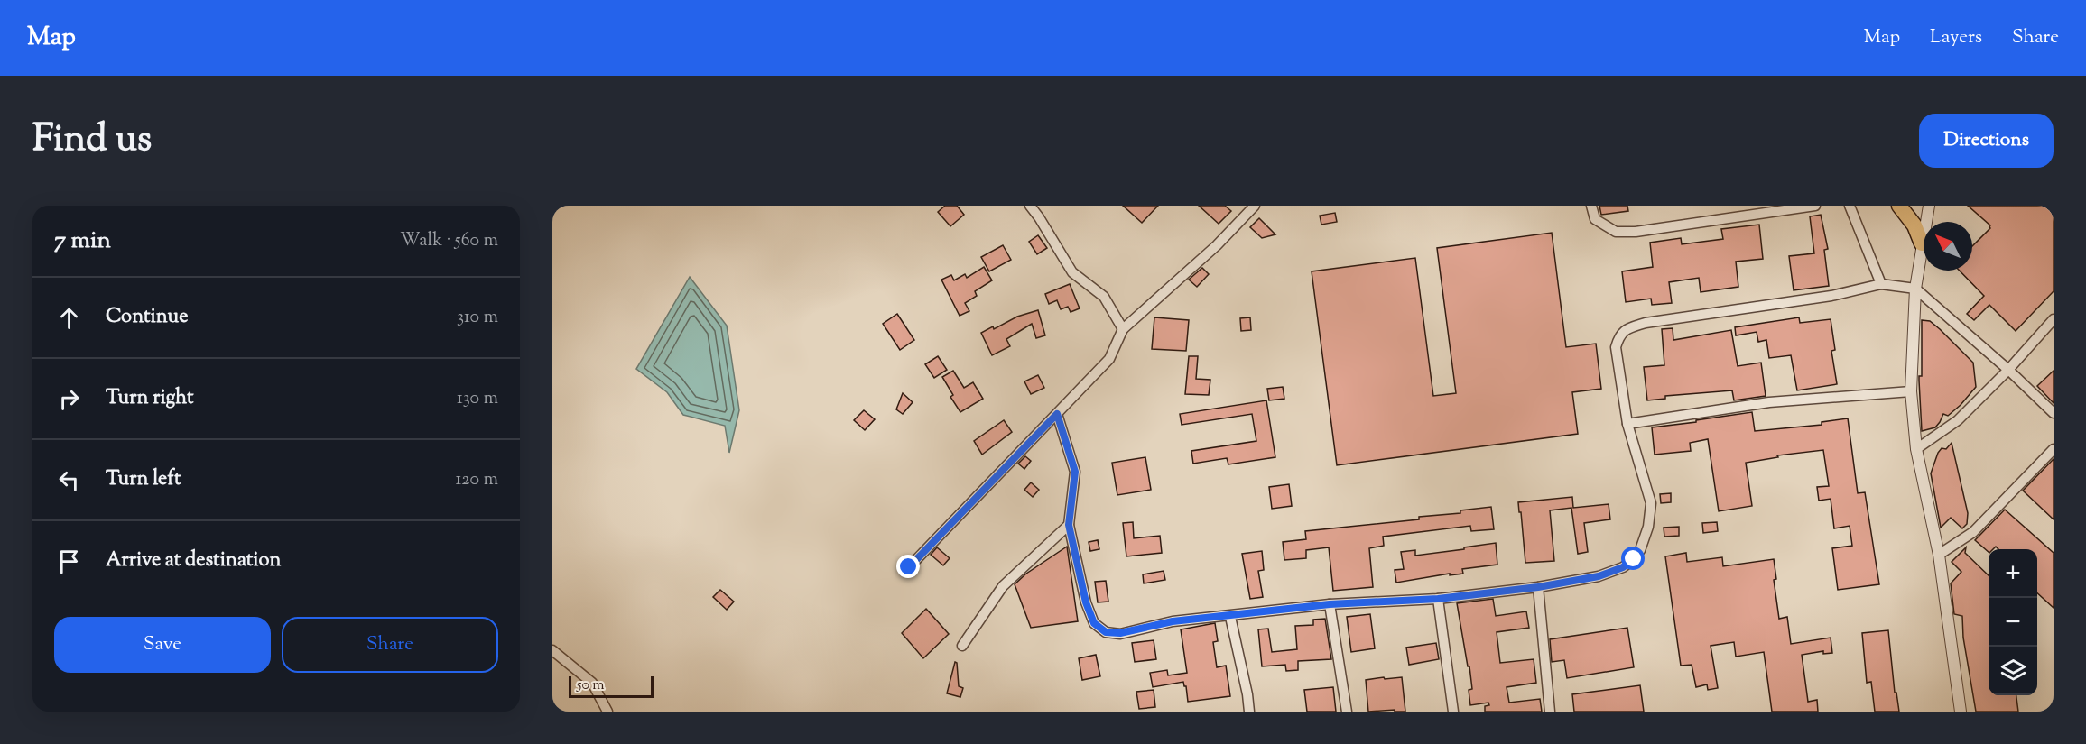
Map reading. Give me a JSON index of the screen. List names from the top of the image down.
{
  "scale_bar": "50 m",
  "north": "top left",
  "page": {
    "header": "Map",
    "nav": ["Map", "Layers", "Share"],
    "title": "Find us",
    "buttons": [
      "Directions",
      ["Save", "Share"]
    ],
    "heading": ["7 min", "Walk · 560 m"],
    "list": [
      ["Continue", "310 m"],
      ["Turn right", "130 m"],
      ["Turn left", "120 m"],
      "Arrive at destination"
    ],
    "map_buttons": ["+", "−"],
    "scale": "50 m"
  }
}
